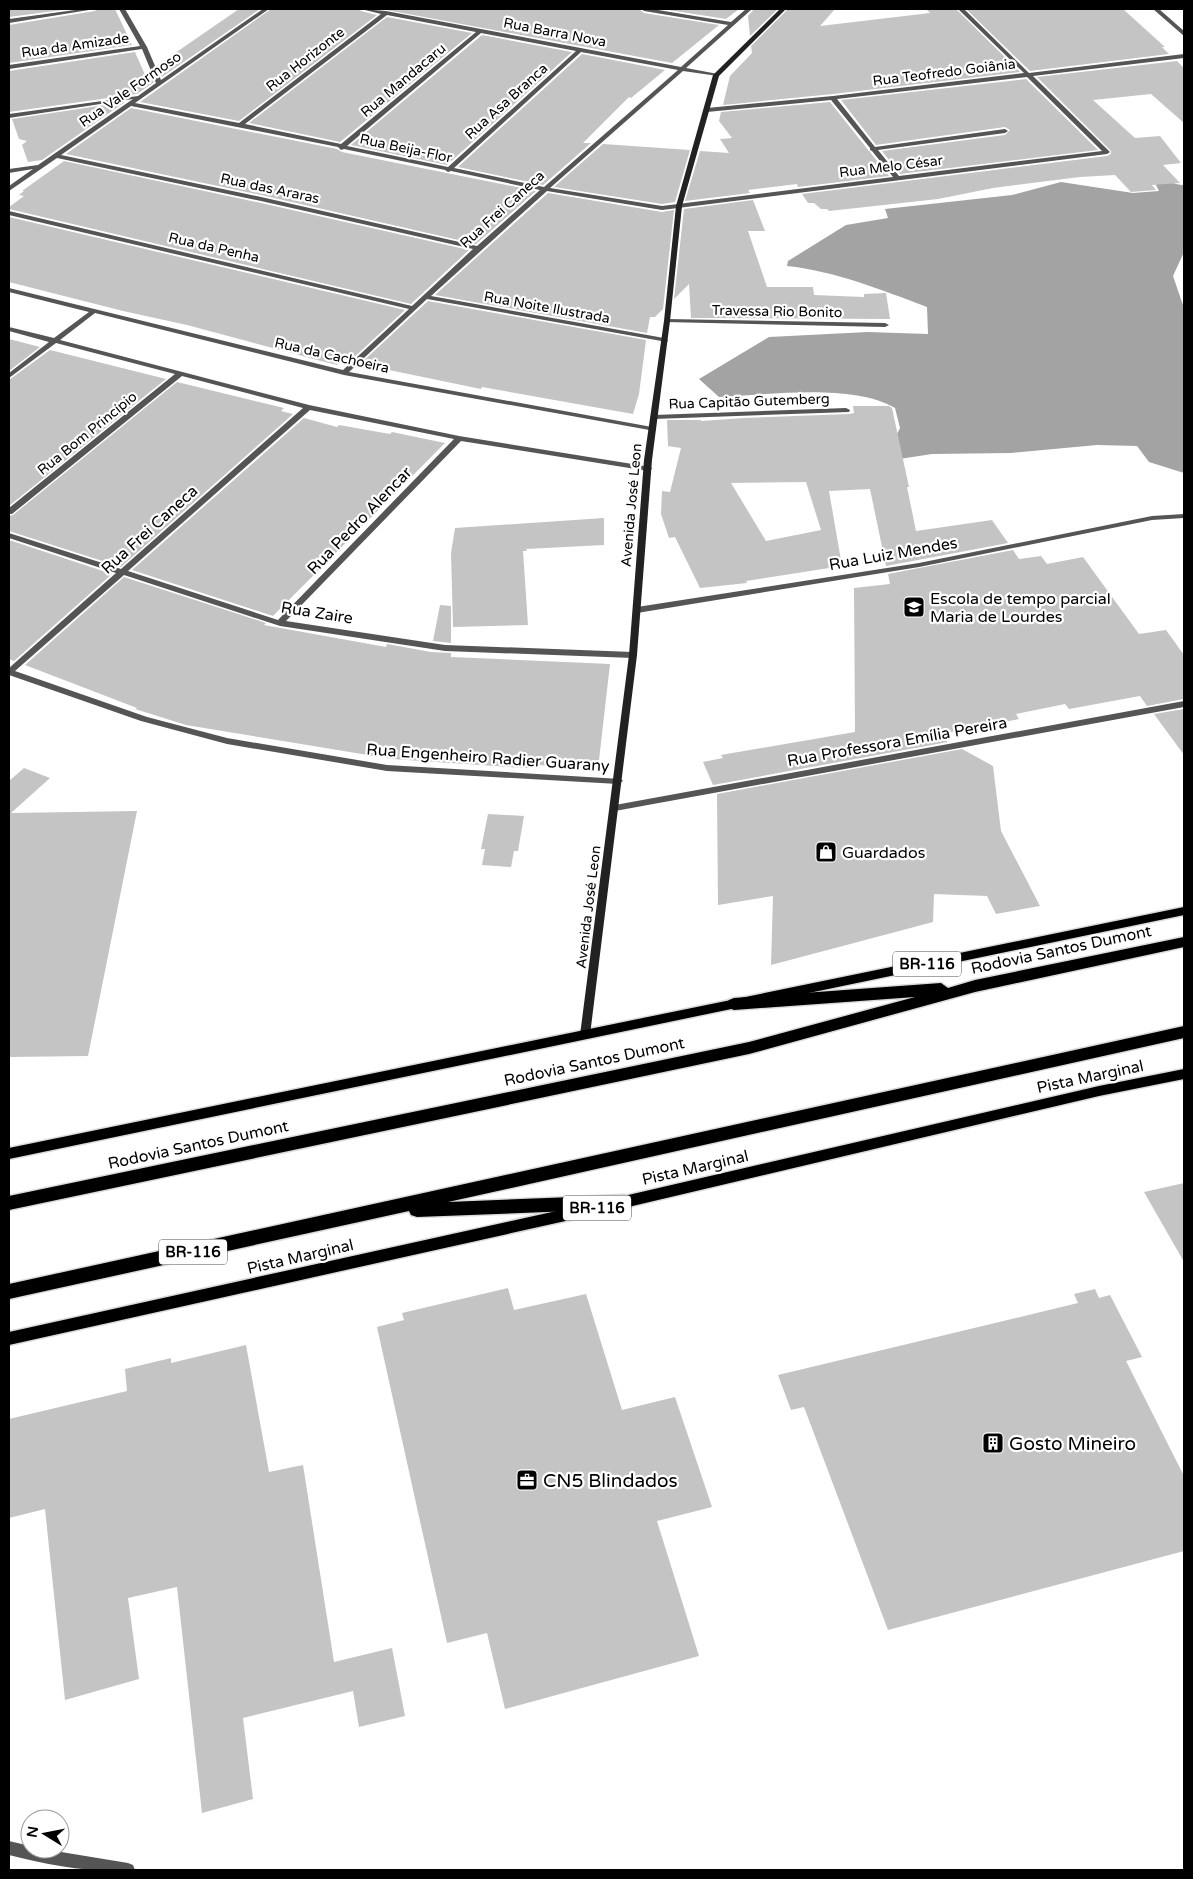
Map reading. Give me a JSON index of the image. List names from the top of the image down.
{
  "streets": {
    "highway": ["Rodovia Santos Dumont", "BR-116"],
    "main road": ["Avenida José Leon", "Pista Marginal"],
    "street": [
      "Rua Barra Nova",
      "Rua da Amizade",
      "Rua Horizonte",
      "Rua Teofredo Goiânia",
      "Rua Mandacaru",
      "Rua Vale Formoso",
      "Rua Asa Branca",
      "Rua Beija-Flor",
      "Rua Melo César",
      "Rua das Araras",
      "Rua Frei Caneca",
      "Rua da Penha",
      "Rua Noite Ilustrada",
      "Travessa Rio Bonito",
      "Rua da Cachoeira",
      "Rua Capitão Gutemberg",
      "Rua Bom Princípio",
      "Rua Pedro Alencar",
      "Rua Luiz Mendes",
      "Rua Zaire",
      "Rua Professora Emília Pereira",
      "Rua Engenheiro Radier Guarany"
    ]
  },
  "crossings": [
    ["Rua Barra Nova", "Rua Horizonte"],
    ["Rua Barra Nova", "Rua Mandacaru"],
    ["Rua Barra Nova", "Rua Asa Branca"],
    ["Rua Barra Nova", "Rua Frei Caneca"],
    ["Rua Horizonte", "Rua Beija-Flor"],
    ["Rua Teofredo Goiânia", "Rua Melo César"],
    ["Rua Teofredo Goiânia", "Avenida José Leon"],
    ["Rua Mandacaru", "Rua Beija-Flor"],
    ["Rua Vale Formoso", "Rua Beija-Flor"],
    ["Rua Vale Formoso", "Rua das Araras"],
    ["Rua Asa Branca", "Rua Beija-Flor"],
    ["Rua Beija-Flor", "Rua Melo César"],
    ["Rua Beija-Flor", "Rua Frei Caneca"],
    ["Rua Beija-Flor", "Avenida José Leon"],
    ["Rua Melo César", "Avenida José Leon"],
    ["Rua das Araras", "Rua Frei Caneca"],
    ["Rua Frei Caneca", "Rua da Penha"],
    ["Rua Frei Caneca", "Rua Noite Ilustrada"],
    ["Rua Frei Caneca", "Rua da Cachoeira"],
    ["Rua Frei Caneca", "Rua Zaire"],
    ["Rua Frei Caneca", "Rua Engenheiro Radier Guarany"],
    ["Rua Noite Ilustrada", "Avenida José Leon"],
    ["Travessa Rio Bonito", "Avenida José Leon"],
    ["Rua da Cachoeira", "Avenida José Leon"],
    ["Rua Capitão Gutemberg", "Avenida José Leon"],
    ["Avenida José Leon", "Rua Luiz Mendes"],
    ["Avenida José Leon", "Rua Zaire"],
    ["Avenida José Leon", "Rua Professora Emília Pereira"],
    ["Avenida José Leon", "Rua Engenheiro Radier Guarany"],
    ["Avenida José Leon", "BR-116"],
    ["Rua Pedro Alencar", "Rua Zaire"]
  ],
  "places": {
    "school or university": ["Escola de tempo parcial Maria de Lourdes"],
    "shop": ["Guardados"],
    "building": ["Gosto Mineiro"],
    "office": ["CN5 Blindados"]
  },
  "north": "left"
}
